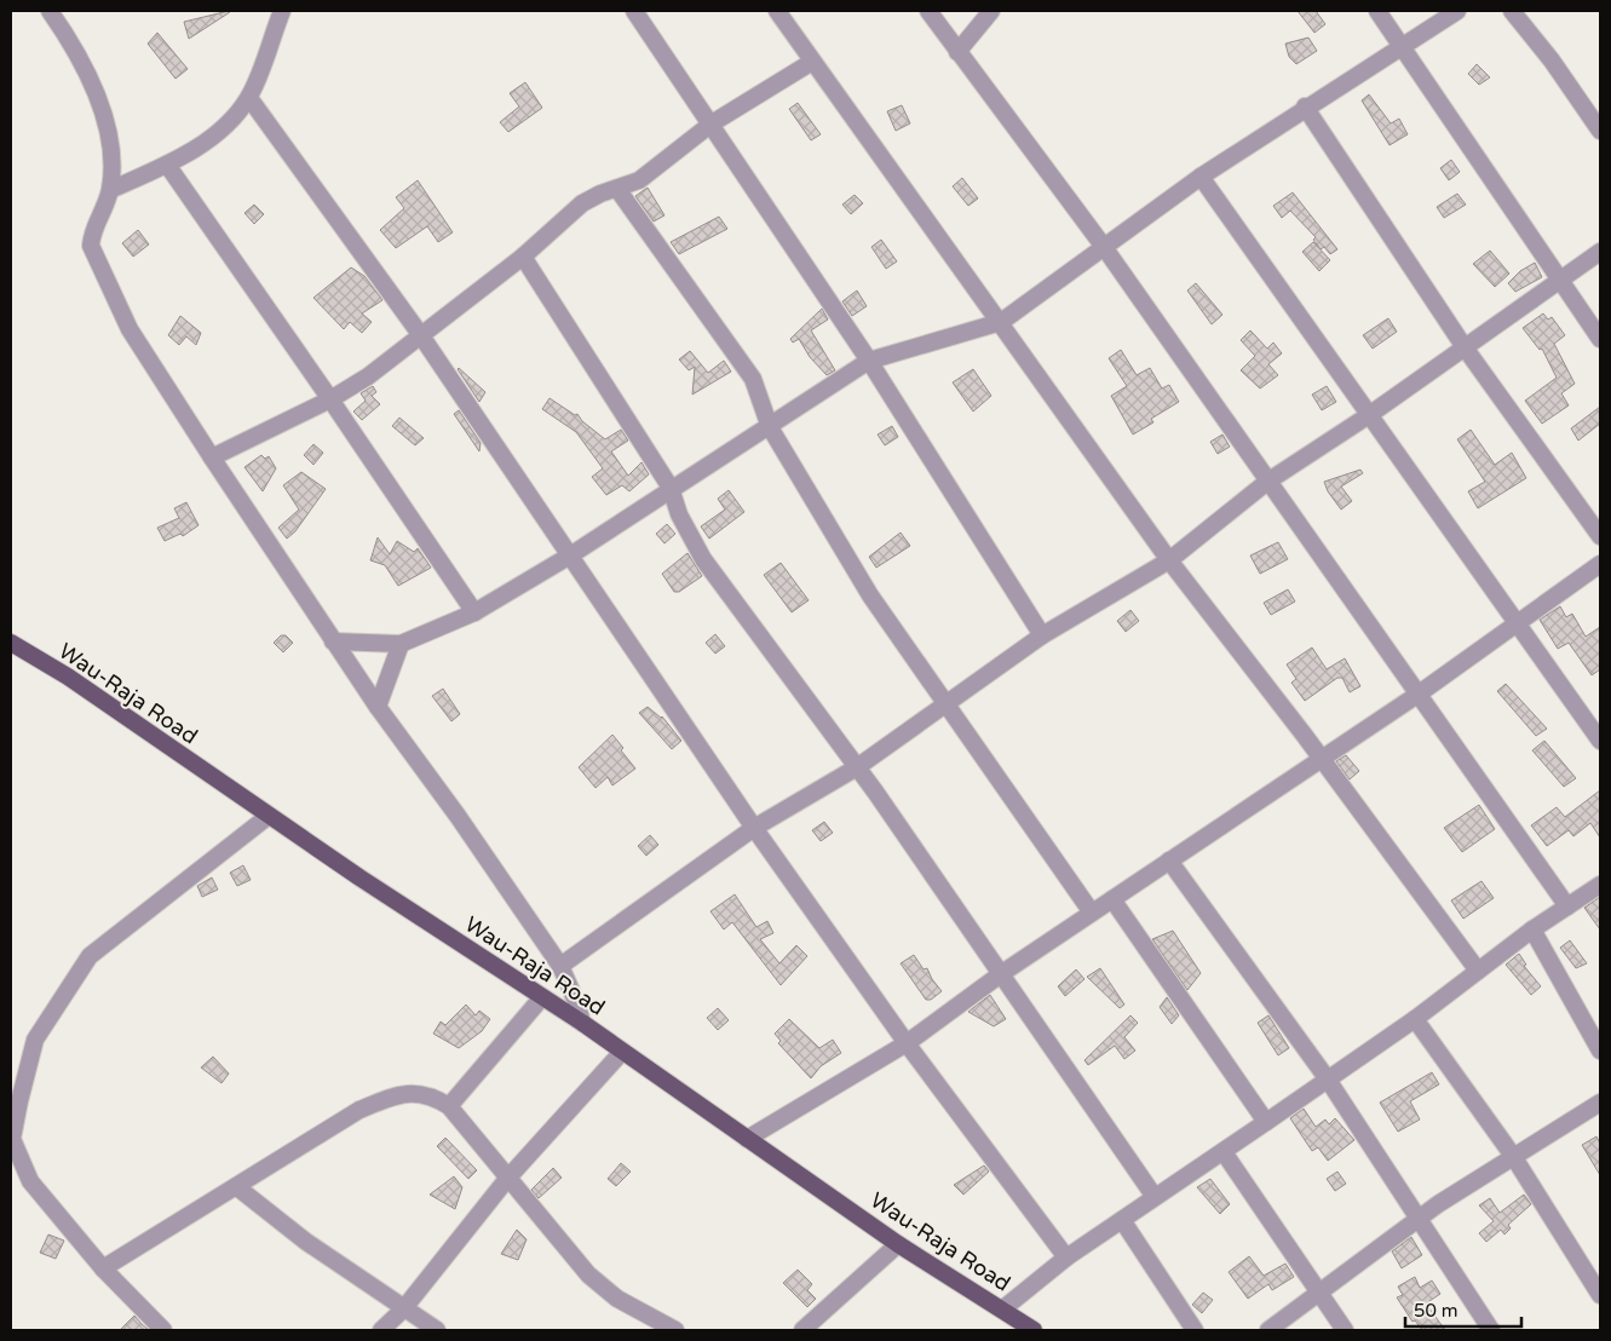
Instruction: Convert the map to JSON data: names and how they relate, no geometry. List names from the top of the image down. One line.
{"streets":{"main road":["Wau-Raja Road"]},"scale_bar":"50 m"}
